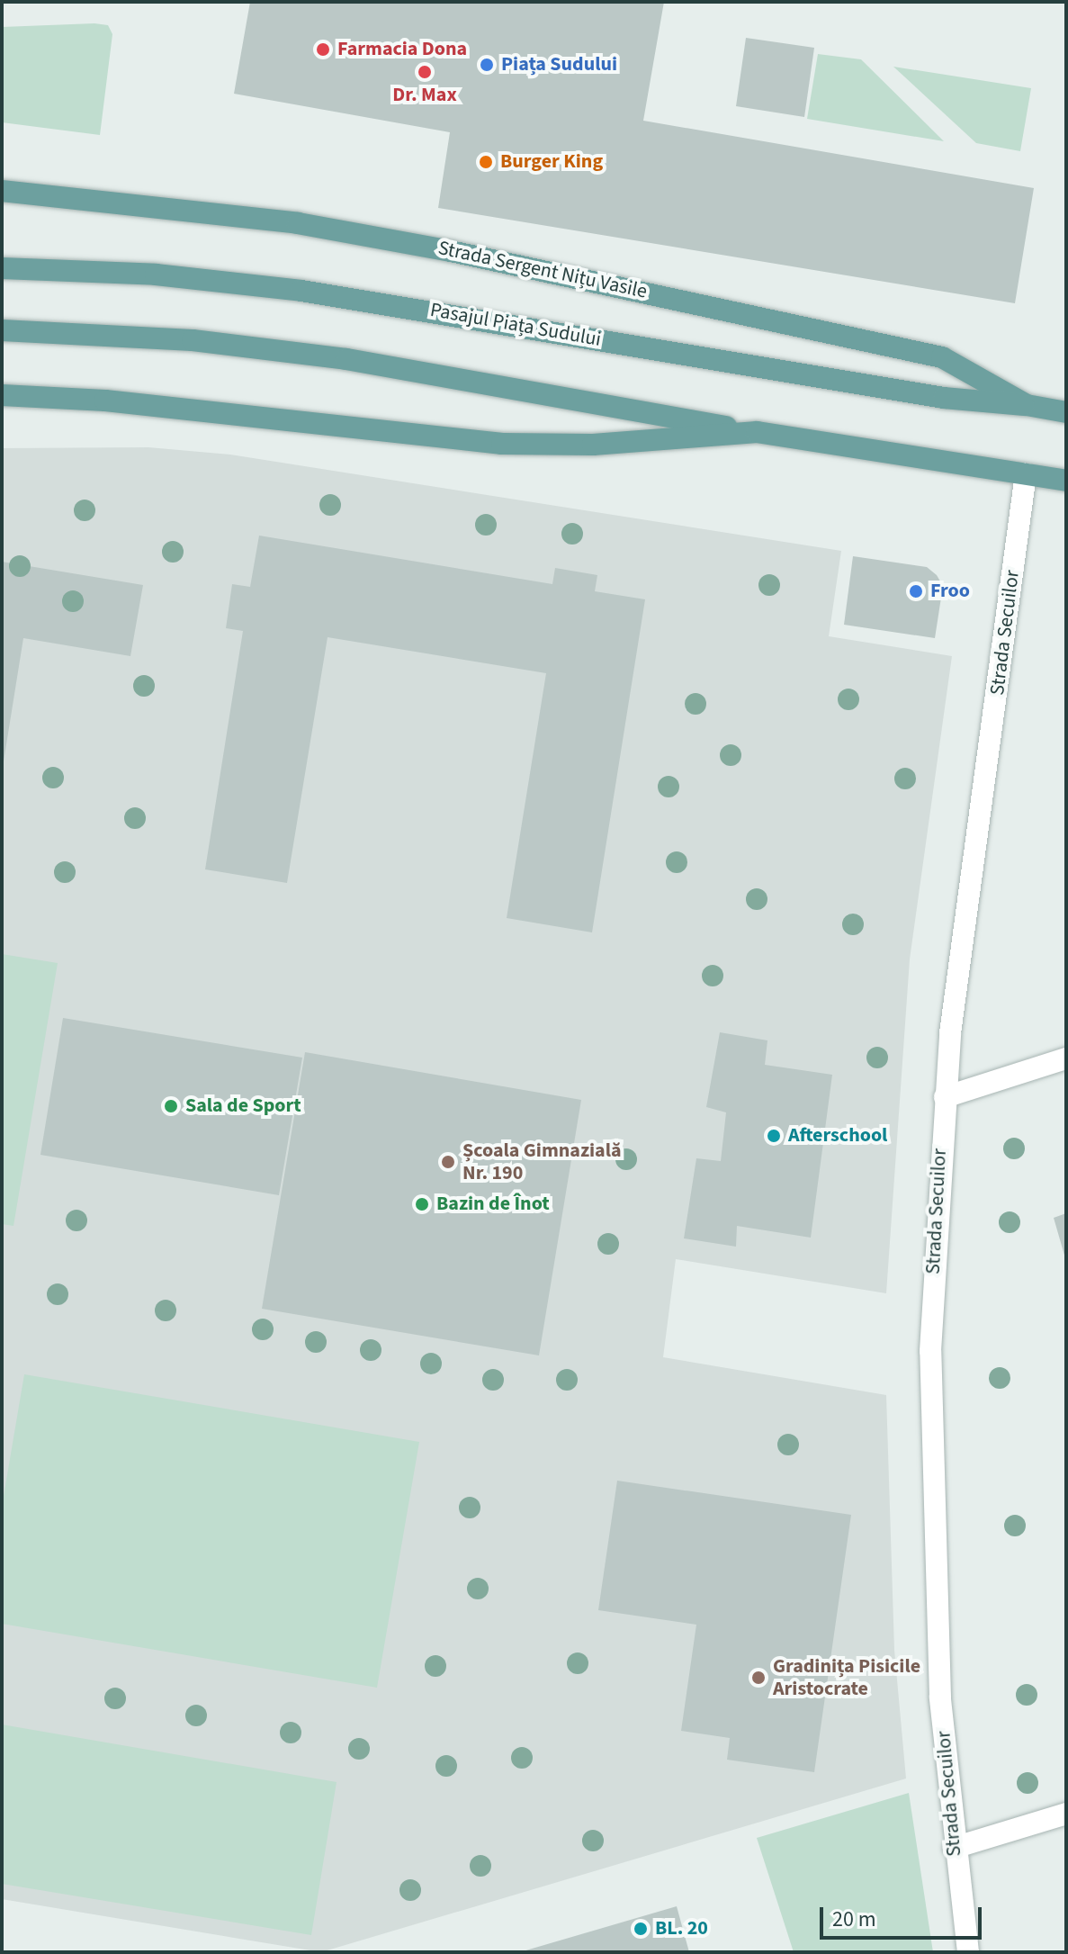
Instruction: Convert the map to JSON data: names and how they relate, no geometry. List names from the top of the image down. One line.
{"streets":{"main road":["Strada Sergent Nițu Vasile","Pasajul Piața Sudului"],"street":["Strada Secuilor"]},"crossings":[["Strada Sergent Nițu Vasile","Pasajul Piața Sudului"]],"places":["Farmacia Dona","Piața Sudului","Dr. Max","Burger King","Froo","Sala de Sport","Afterschool","Școala Gimnazială Nr. 190","Bazin de Înot","Gradinița Pisicile Aristocrate","BL. 20"],"scale_bar":"20 m"}
